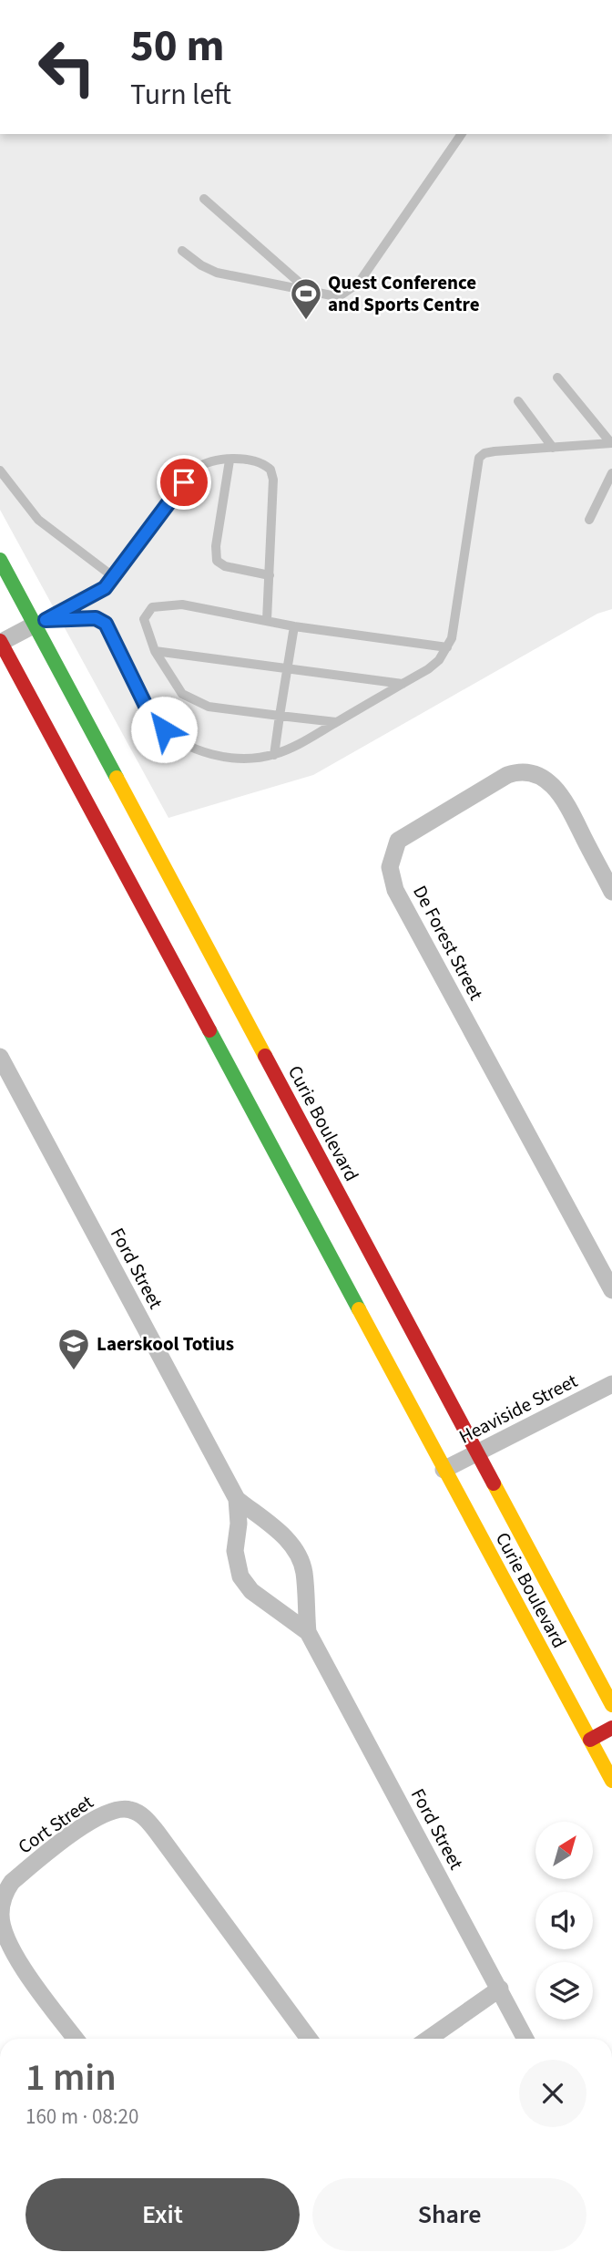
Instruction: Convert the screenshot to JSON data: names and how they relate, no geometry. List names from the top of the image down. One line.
{"streets":{"street":["De Forest Street","Curie Boulevard","Ford Street","Heaviside Street","Cort Street"]},"crossings":[["Curie Boulevard","Heaviside Street"]],"places":{"sports":["Quest Conference and Sports Centre"],"school or university":["Laerskool Totius"]},"north":"top right","page":{"turn":["50 m","Turn left"],"heading":["1 min","160 m · 08:20"],"buttons":["Exit","Share"]}}
